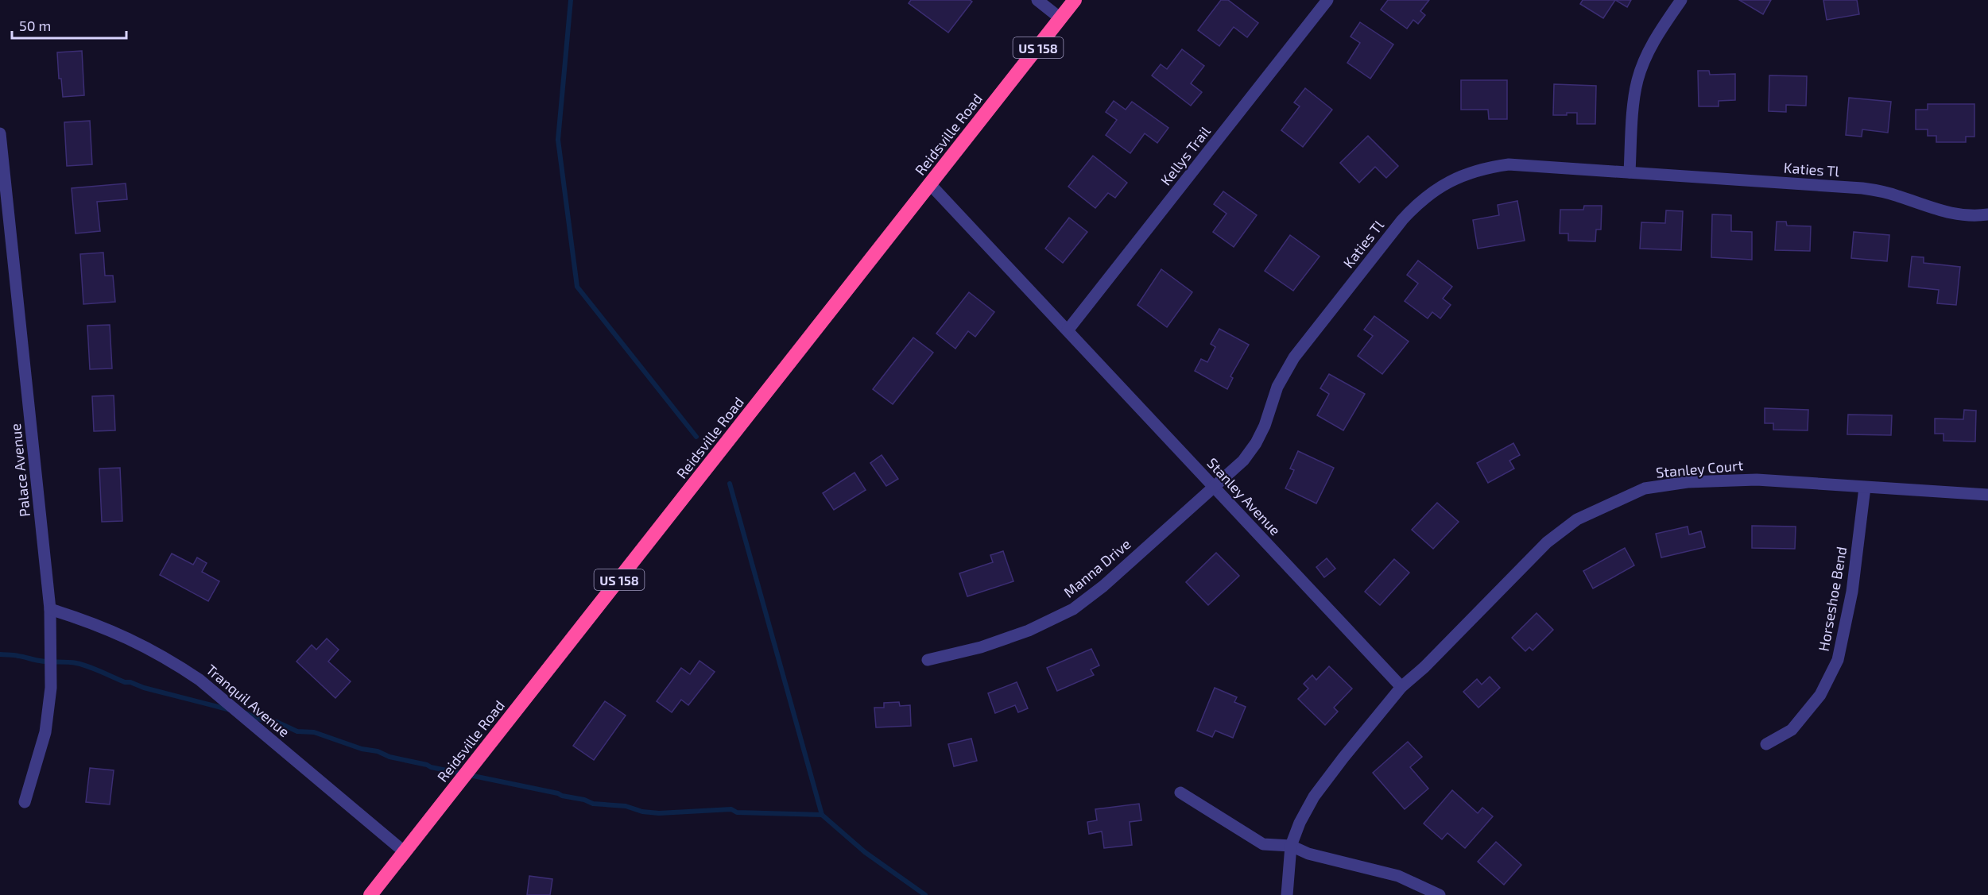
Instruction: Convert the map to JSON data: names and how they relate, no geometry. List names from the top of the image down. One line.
{"streets":{"highway":["US 158","Reidsville Road"],"street":["Kellys Trail","Katies Tl","Stanley Court","Palace Avenue","Stanley Avenue","Manna Drive","Horseshoe Bend","Tranquil Avenue"]},"crossings":[["Reidsville Road","Stanley Avenue"],["Reidsville Road","Tranquil Avenue"],["Kellys Trail","Stanley Avenue"],["Katies Tl","Stanley Avenue"],["Katies Tl","Manna Drive"],["Stanley Court","Stanley Avenue"],["Stanley Court","Horseshoe Bend"],["Palace Avenue","Tranquil Avenue"],["Stanley Avenue","Manna Drive"]],"scale_bar":"50 m"}
